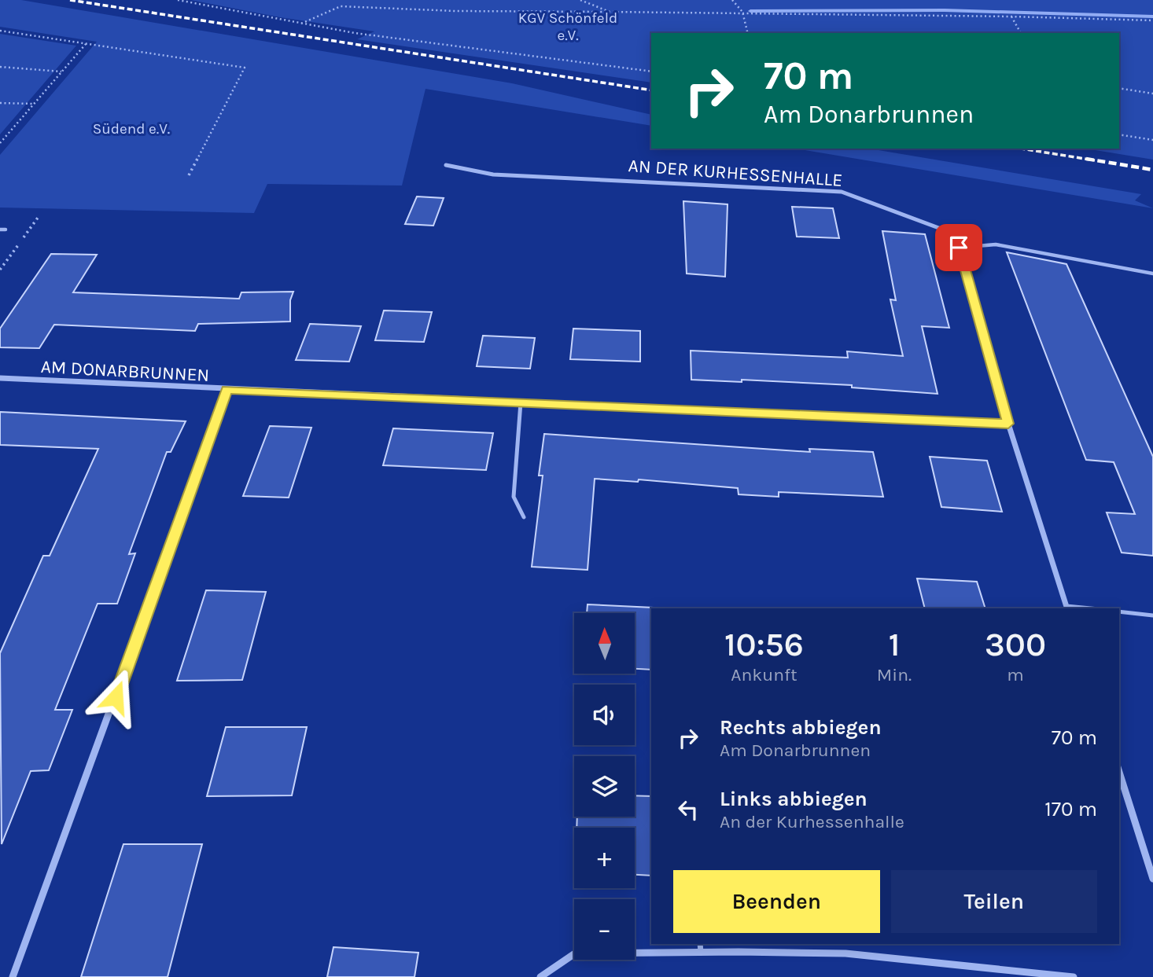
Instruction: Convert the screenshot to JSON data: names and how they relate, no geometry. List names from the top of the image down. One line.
{"streets":{"street":["AN DER KURHESSENHALLE","AM DONARBRUNNEN"]},"crossings":[["AN DER KURHESSENHALLE","AM DONARBRUNNEN"]],"parks":["KGV Schönfeld e.V.","Südend e.V."],"north":"top","page":{"turn":["70 m","Am Donarbrunnen"],"eta":["10:56","Ankunft","1","Min.","300","m"],"map_buttons":["+","−"],"list":[{"name":"Rechts abbiegen","note":"Am Donarbrunnen","value":"70 m"},{"name":"Links abbiegen","note":"An der Kurhessenhalle","value":"170 m"}],"buttons":["Beenden","Teilen"]}}
